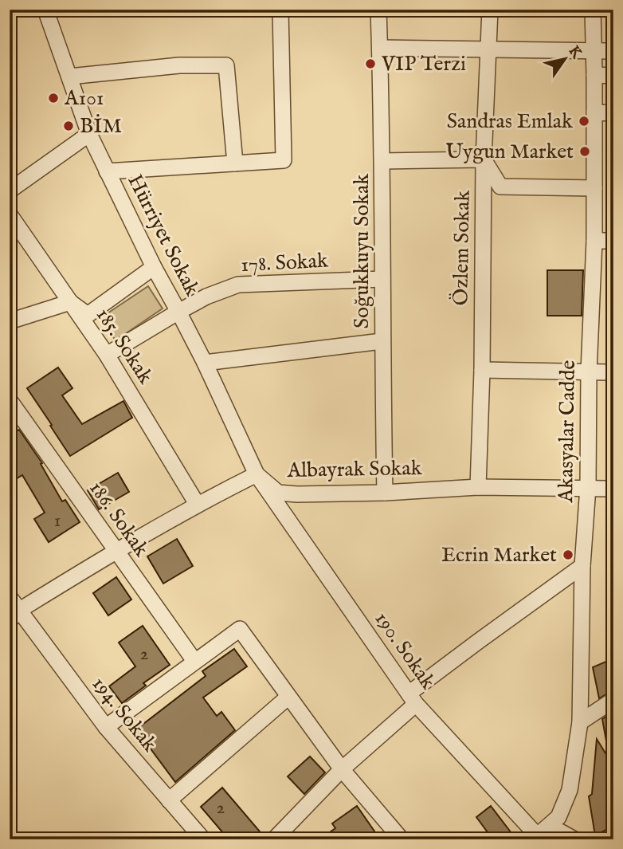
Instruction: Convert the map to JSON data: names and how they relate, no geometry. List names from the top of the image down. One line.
{"streets":{"street":["Hürriyet Sokak","Özlem Sokak","Soğukkuyu Sokak","178. Sokak","185. Sokak","Akasyalar Cadde","Albayrak Sokak","186. Sokak","190. Sokak","194. Sokak"]},"crossings":[["Hürriyet Sokak","178. Sokak"],["Hürriyet Sokak","Albayrak Sokak"],["Hürriyet Sokak","190. Sokak"],["Özlem Sokak","Albayrak Sokak"],["Soğukkuyu Sokak","178. Sokak"],["Soğukkuyu Sokak","Albayrak Sokak"],["178. Sokak","185. Sokak"],["185. Sokak","Albayrak Sokak"],["Akasyalar Cadde","Albayrak Sokak"],["Akasyalar Cadde","190. Sokak"],["Albayrak Sokak","186. Sokak"],["Albayrak Sokak","190. Sokak"],["Albayrak Sokak","194. Sokak"]],"places":["VIP Terzi","A101","Sandras Emlak","BİM","Uygun Market","Ecrin Market"],"house_numbers":["1","2","2"],"north":"top right"}
